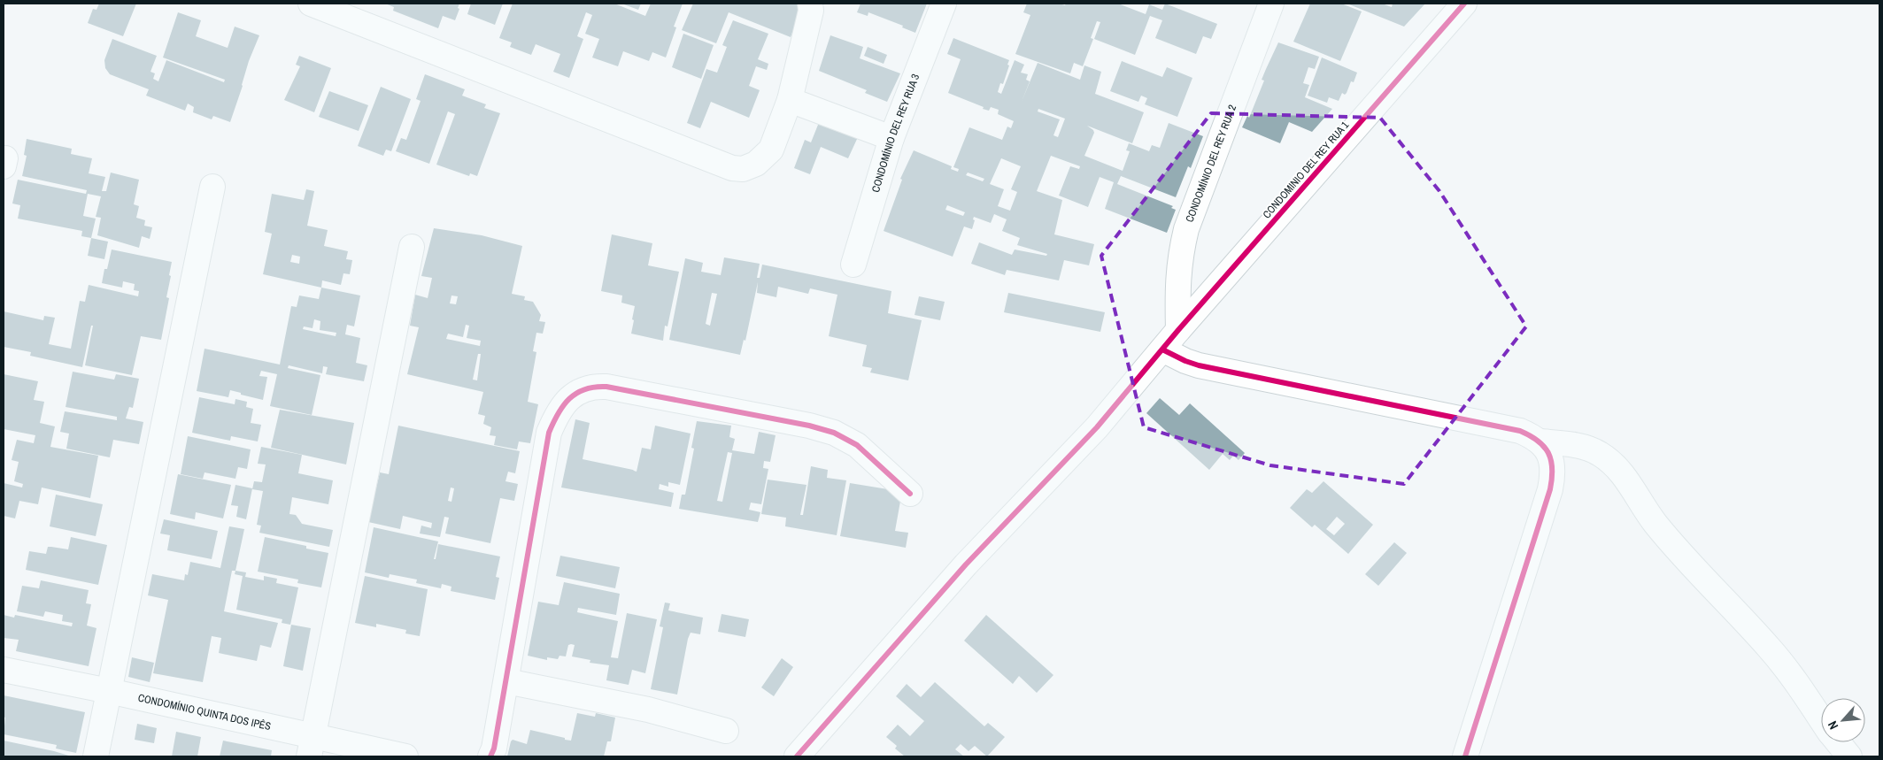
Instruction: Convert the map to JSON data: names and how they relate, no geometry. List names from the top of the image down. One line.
{"streets":{"street":["CONDOMÍNIO DEL REY RUA 3","CONDOMÍNIO DEL REY RUA 2","CONDOMINIO DEL REY RUA 1","CONDOMÍNIO QUINTA DOS IPÊS"]},"crossings":[["CONDOMÍNIO DEL REY RUA 2","CONDOMINIO DEL REY RUA 1"]],"north":"bottom left"}
